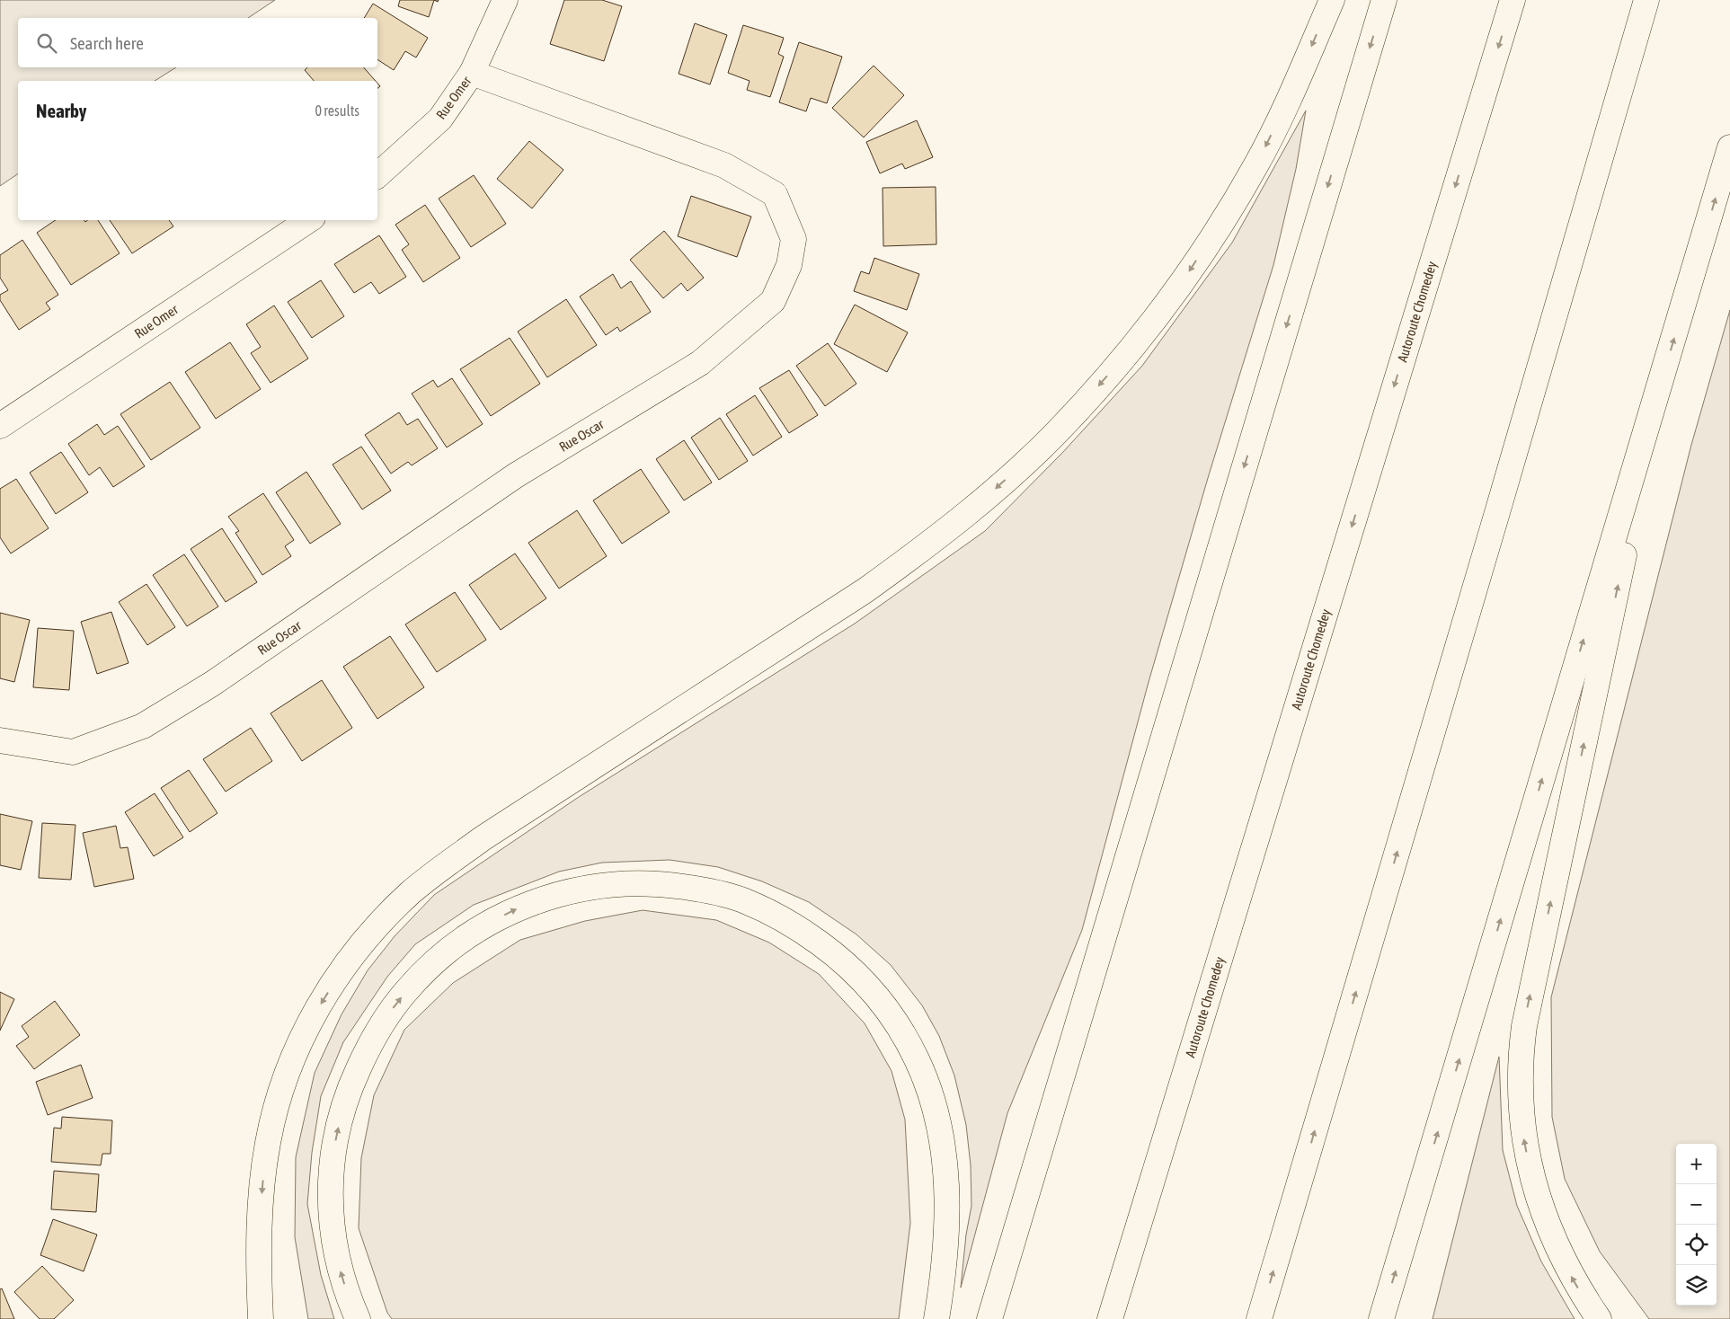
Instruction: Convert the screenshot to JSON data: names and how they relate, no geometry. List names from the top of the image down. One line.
{"streets":{"main road":["Rue Omer","Autoroute Chomedey","Rue Oscar"]},"crossings":[["Rue Omer","Rue Oscar"]],"page":{"search":"Search here","heading":["Nearby","0 results"],"map_buttons":["+","−"]}}
